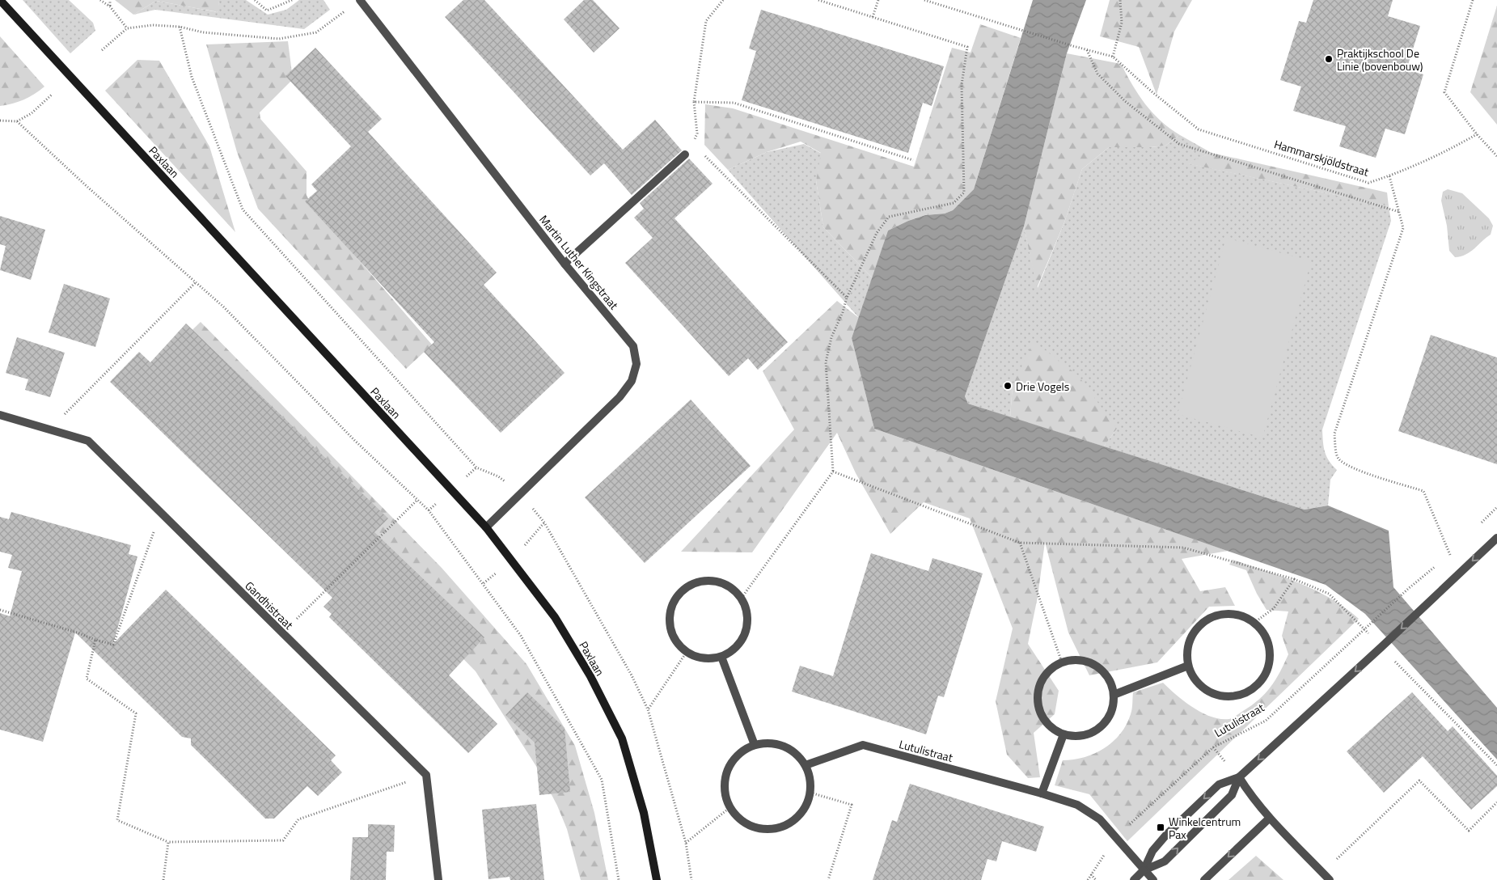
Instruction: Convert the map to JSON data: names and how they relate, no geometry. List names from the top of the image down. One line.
{"streets":{"street":["Paxlaan","Martin Luther Kingstraat","Gandhistraat","Lutulistraat"],"path":["Hammarskjöldstraat"]},"crossings":[["Paxlaan","Martin Luther Kingstraat"]],"places":{"other":["Praktijkschool De Linie (bovenbouw)","Drie Vogels"],"transit":["Winkelcentrum Pax"]}}
